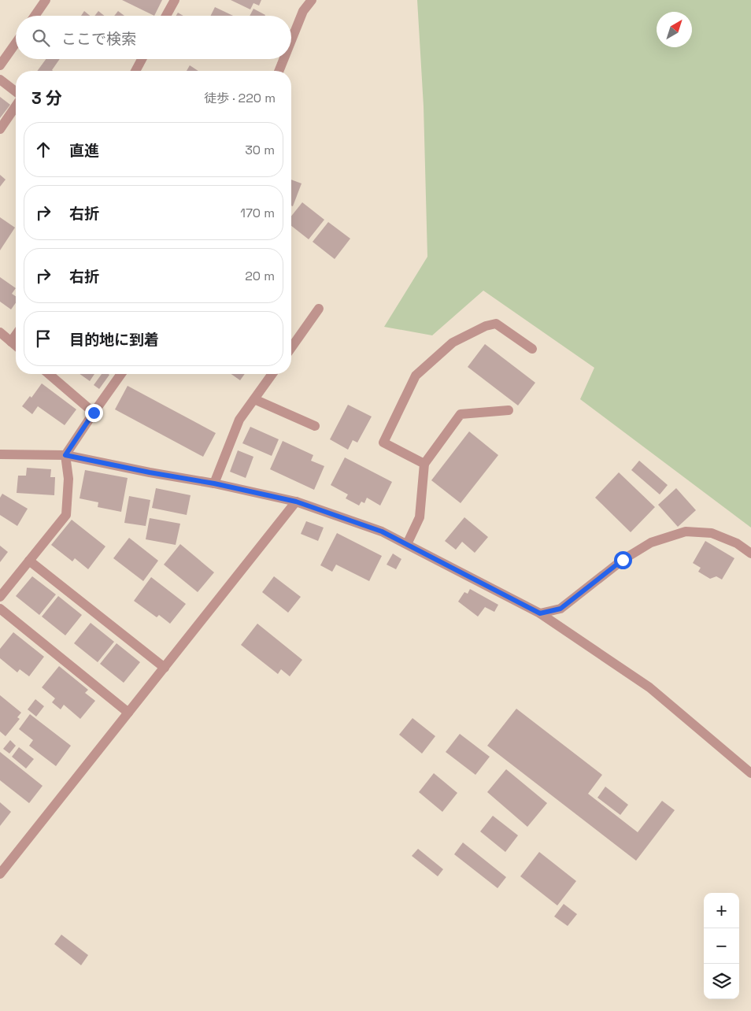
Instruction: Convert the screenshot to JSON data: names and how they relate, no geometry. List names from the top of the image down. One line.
{"north":"top right","page":{"search":"ここで検索","heading":["3 分","徒歩 · 220 m"],"list":[["直進","30 m"],["右折","170 m"],["右折","20 m"],"目的地に到着"],"map_buttons":["+","−"]}}
